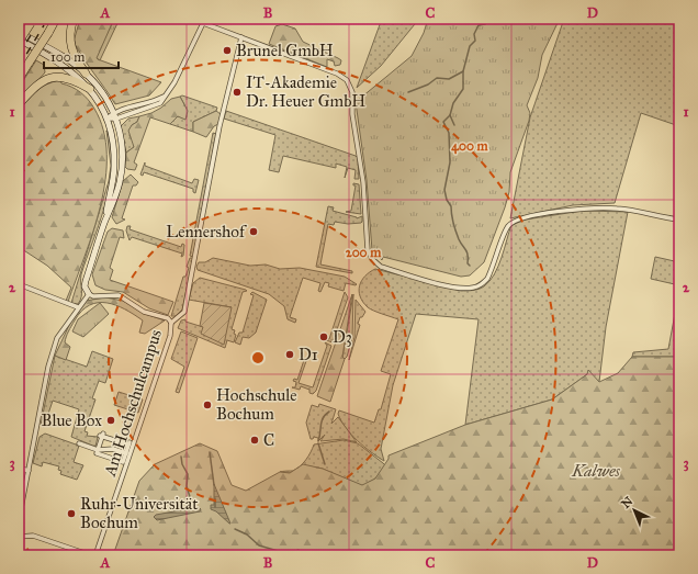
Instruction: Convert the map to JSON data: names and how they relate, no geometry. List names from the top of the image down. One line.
{"streets":{"street":["Am Hochschulcampus"]},"parks":["Kalwes"],"places":["Brunel GmbH","IT-Akademie Dr. Heuer GmbH","Lennershof","D3","D1","Hochschule Bochum","Blue Box","C","Ruhr-Universität Bochum"],"scale_bar":"100 m","north":"top left","grid":{"columns":["A","B","C","D"],"rows":["1","2","3"]},"rings":["400 m","200 m"]}
